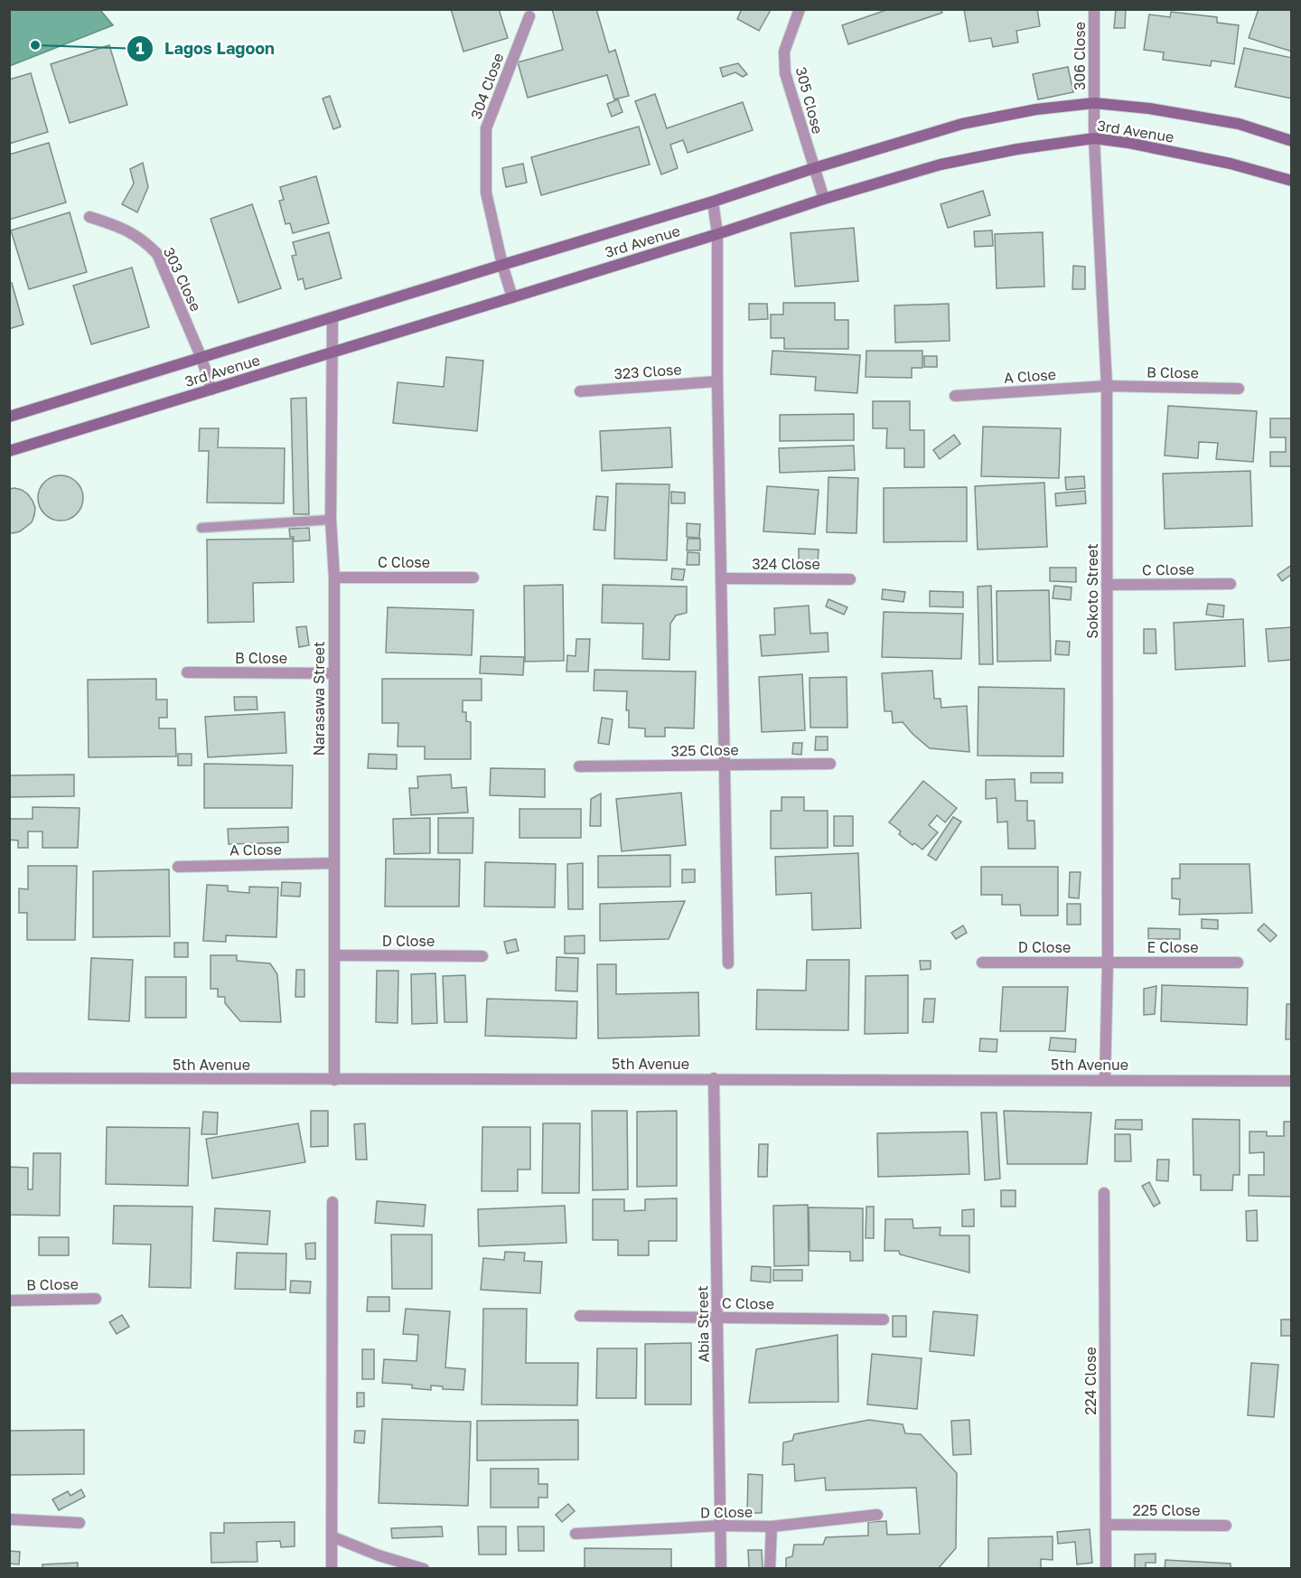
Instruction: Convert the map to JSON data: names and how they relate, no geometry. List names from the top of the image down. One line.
{"streets":{"street":["306 Close","304 Close","305 Close","3rd Avenue","303 Close","323 Close","B Close","A Close","C Close","324 Close","Sokoto Street","Narasawa Street","325 Close","D Close","E Close","5th Avenue","Abia Street","224 Close","225 Close"]},"crossings":[["306 Close","3rd Avenue"],["306 Close","Sokoto Street"],["304 Close","3rd Avenue"],["305 Close","3rd Avenue"],["3rd Avenue","303 Close"],["3rd Avenue","Sokoto Street"],["3rd Avenue","Narasawa Street"],["B Close","A Close"],["B Close","Sokoto Street"],["B Close","Narasawa Street"],["A Close","Sokoto Street"],["A Close","Narasawa Street"],["C Close","Sokoto Street"],["C Close","Narasawa Street"],["C Close","Abia Street"],["Sokoto Street","D Close"],["Sokoto Street","E Close"],["Sokoto Street","5th Avenue"],["Narasawa Street","D Close"],["Narasawa Street","5th Avenue"],["D Close","E Close"],["D Close","Abia Street"],["5th Avenue","Abia Street"],["224 Close","225 Close"]],"places":["Lagos Lagoon"]}
